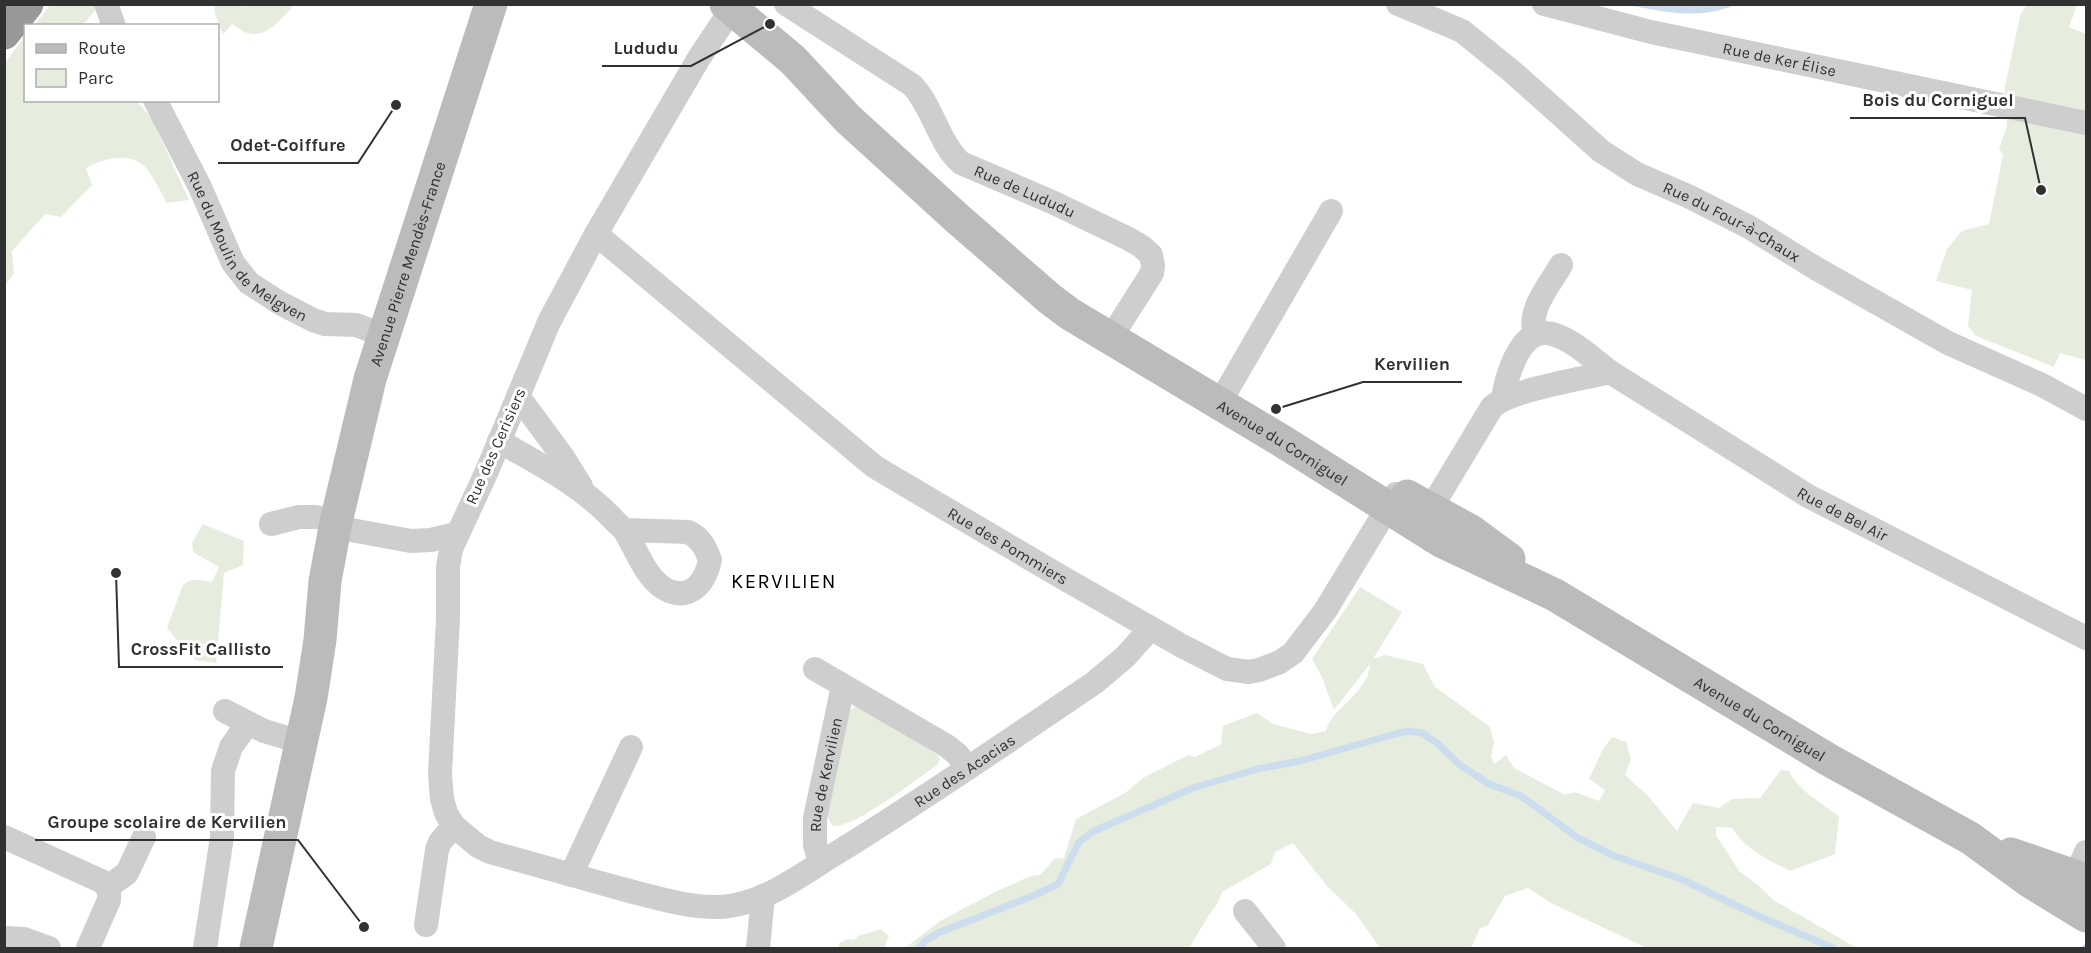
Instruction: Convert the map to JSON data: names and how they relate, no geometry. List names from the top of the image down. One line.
{"streets":{"street":["Rue de Ker Élise","Rue de Lududu","Rue du Four-à-Chaux","Rue du Moulin de Melgven","Avenue Pierre Mendès-France","Avenue du Corniguel","Rue des Cerisiers","Rue de Bel Air","Rue des Pommiers","Rue des Acacias","Rue de Kervilien"]},"crossings":[["Rue de Lududu","Avenue du Corniguel"],["Rue du Moulin de Melgven","Avenue Pierre Mendès-France"],["Avenue du Corniguel","Rue des Cerisiers"],["Avenue du Corniguel","Rue des Pommiers"],["Rue des Cerisiers","Rue des Pommiers"],["Rue des Cerisiers","Rue des Acacias"],["Rue des Pommiers","Rue des Acacias"],["Rue des Acacias","Rue de Kervilien"]],"districts":["KERVILIEN"],"places":["Lududu","Odet-Coiffure","Bois du Corniguel","Kervilien","CrossFit Callisto","Groupe scolaire de Kervilien"],"legend":["Route","Parc"]}
